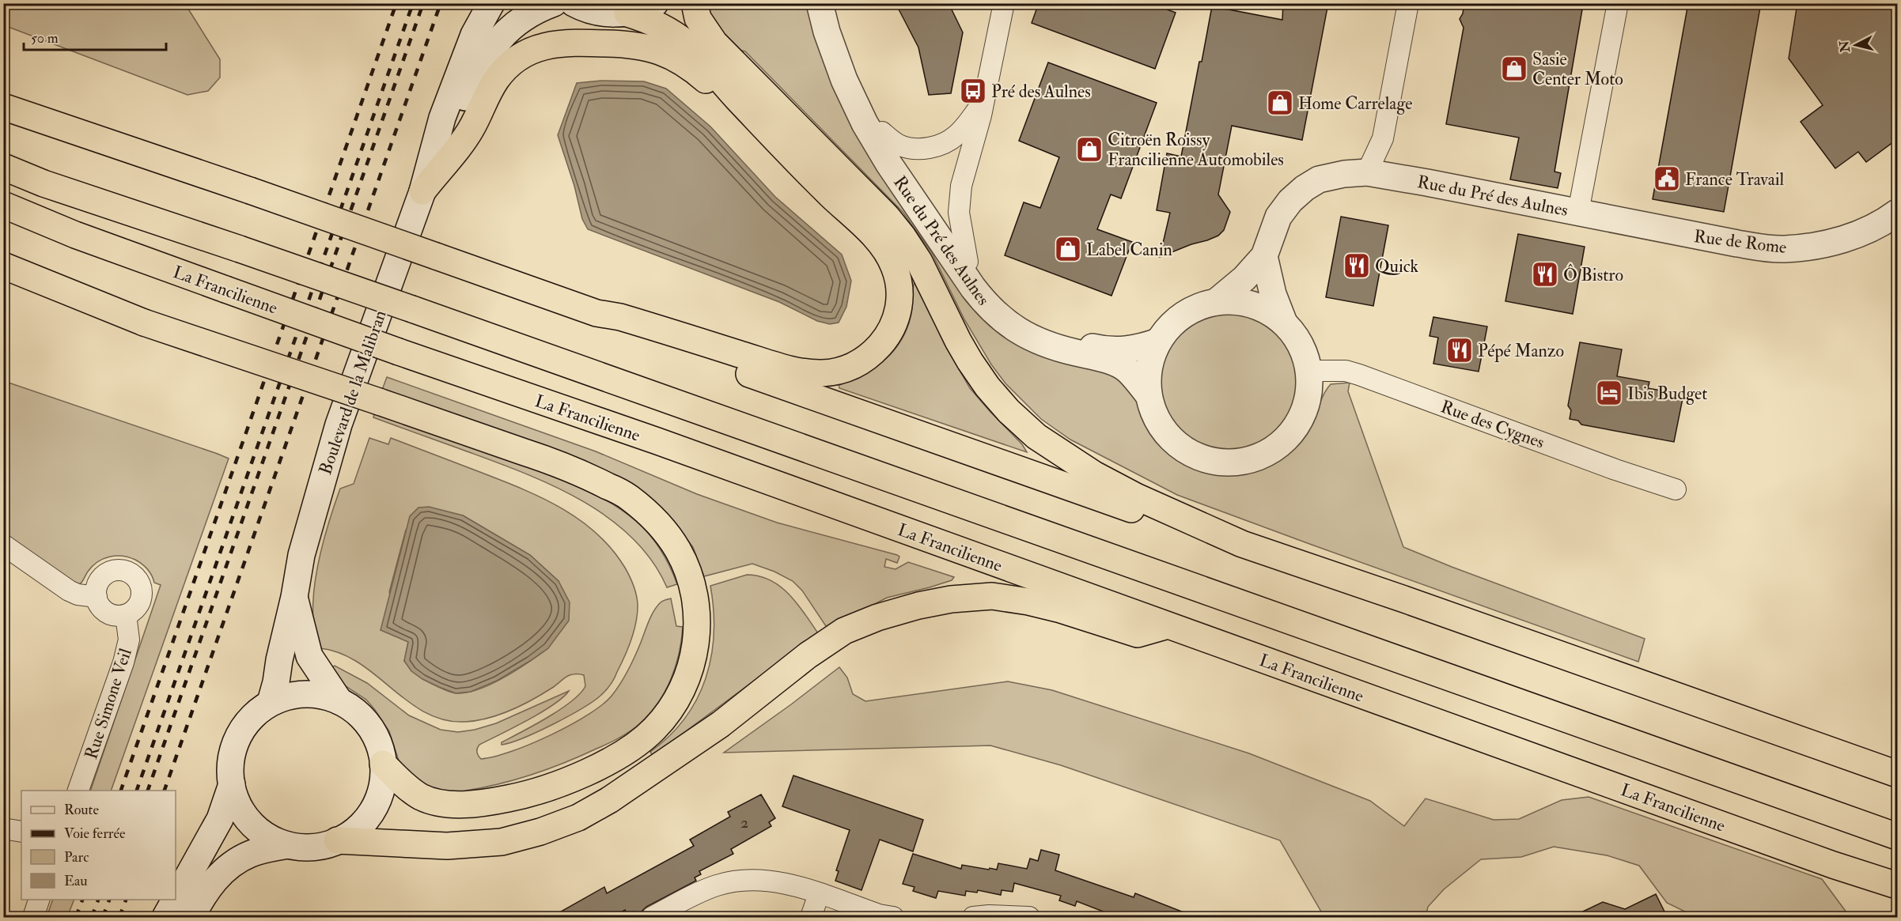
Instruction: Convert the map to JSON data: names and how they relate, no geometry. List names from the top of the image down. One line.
{"streets":{"highway":["La Francilienne"],"street":["Rue du Pré des Aulnes","Rue de Rome","Boulevard de la Malibran","Rue des Cygnes","Rue Simone Veil"]},"crossings":[["Rue du Pré des Aulnes","Rue de Rome"],["Rue du Pré des Aulnes","Rue des Cygnes"]],"places":{"shop":["Sasie Center Moto","Home Carrelage","Citroën Roissy Francilienne Automobiles","Label Canin"],"bus stop":["Pré des Aulnes"],"public building":["France Travail"],"restaurant":["Quick","Ô Bistro","Pépé Manzo"],"hotel":["Ibis Budget"]},"house_numbers":["2"],"legend":["Route","Voie ferrée","Parc","Eau"],"scale_bar":"50 m","north":"left"}
